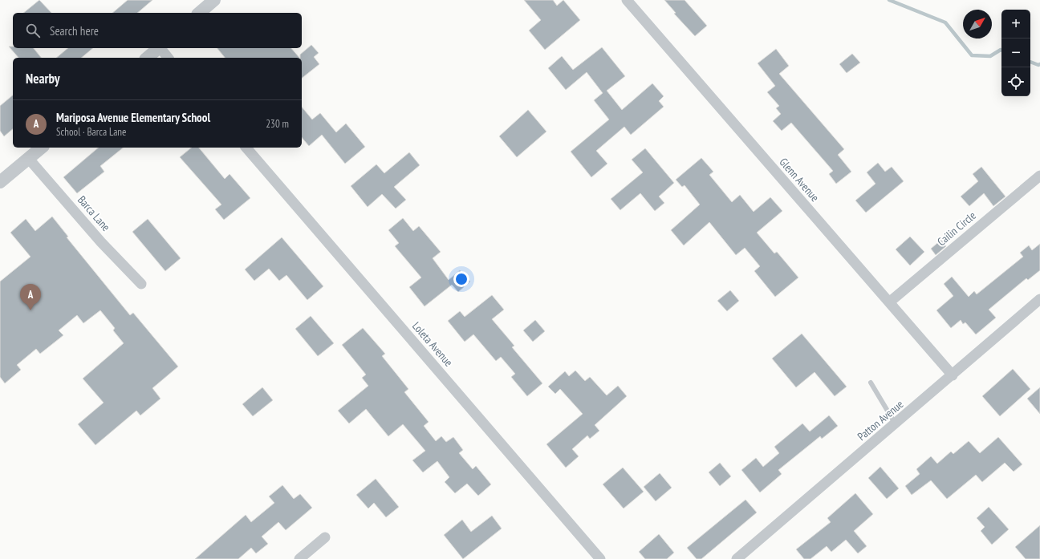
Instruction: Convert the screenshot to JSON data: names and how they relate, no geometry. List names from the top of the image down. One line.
{"streets":{"street":["Glenn Avenue","Barca Lane","Cailin Circle","Loleta Avenue","Patton Avenue"]},"crossings":[["Glenn Avenue","Cailin Circle"],["Glenn Avenue","Patton Avenue"]],"north":"top right","page":{"map_buttons":["+","−"],"search":"Search here","heading":"Nearby","list":[{"mark":"A","name":"Mariposa Avenue Elementary School","note":"School · Barca Lane","value":"230 m"}],"pins":"A"}}
